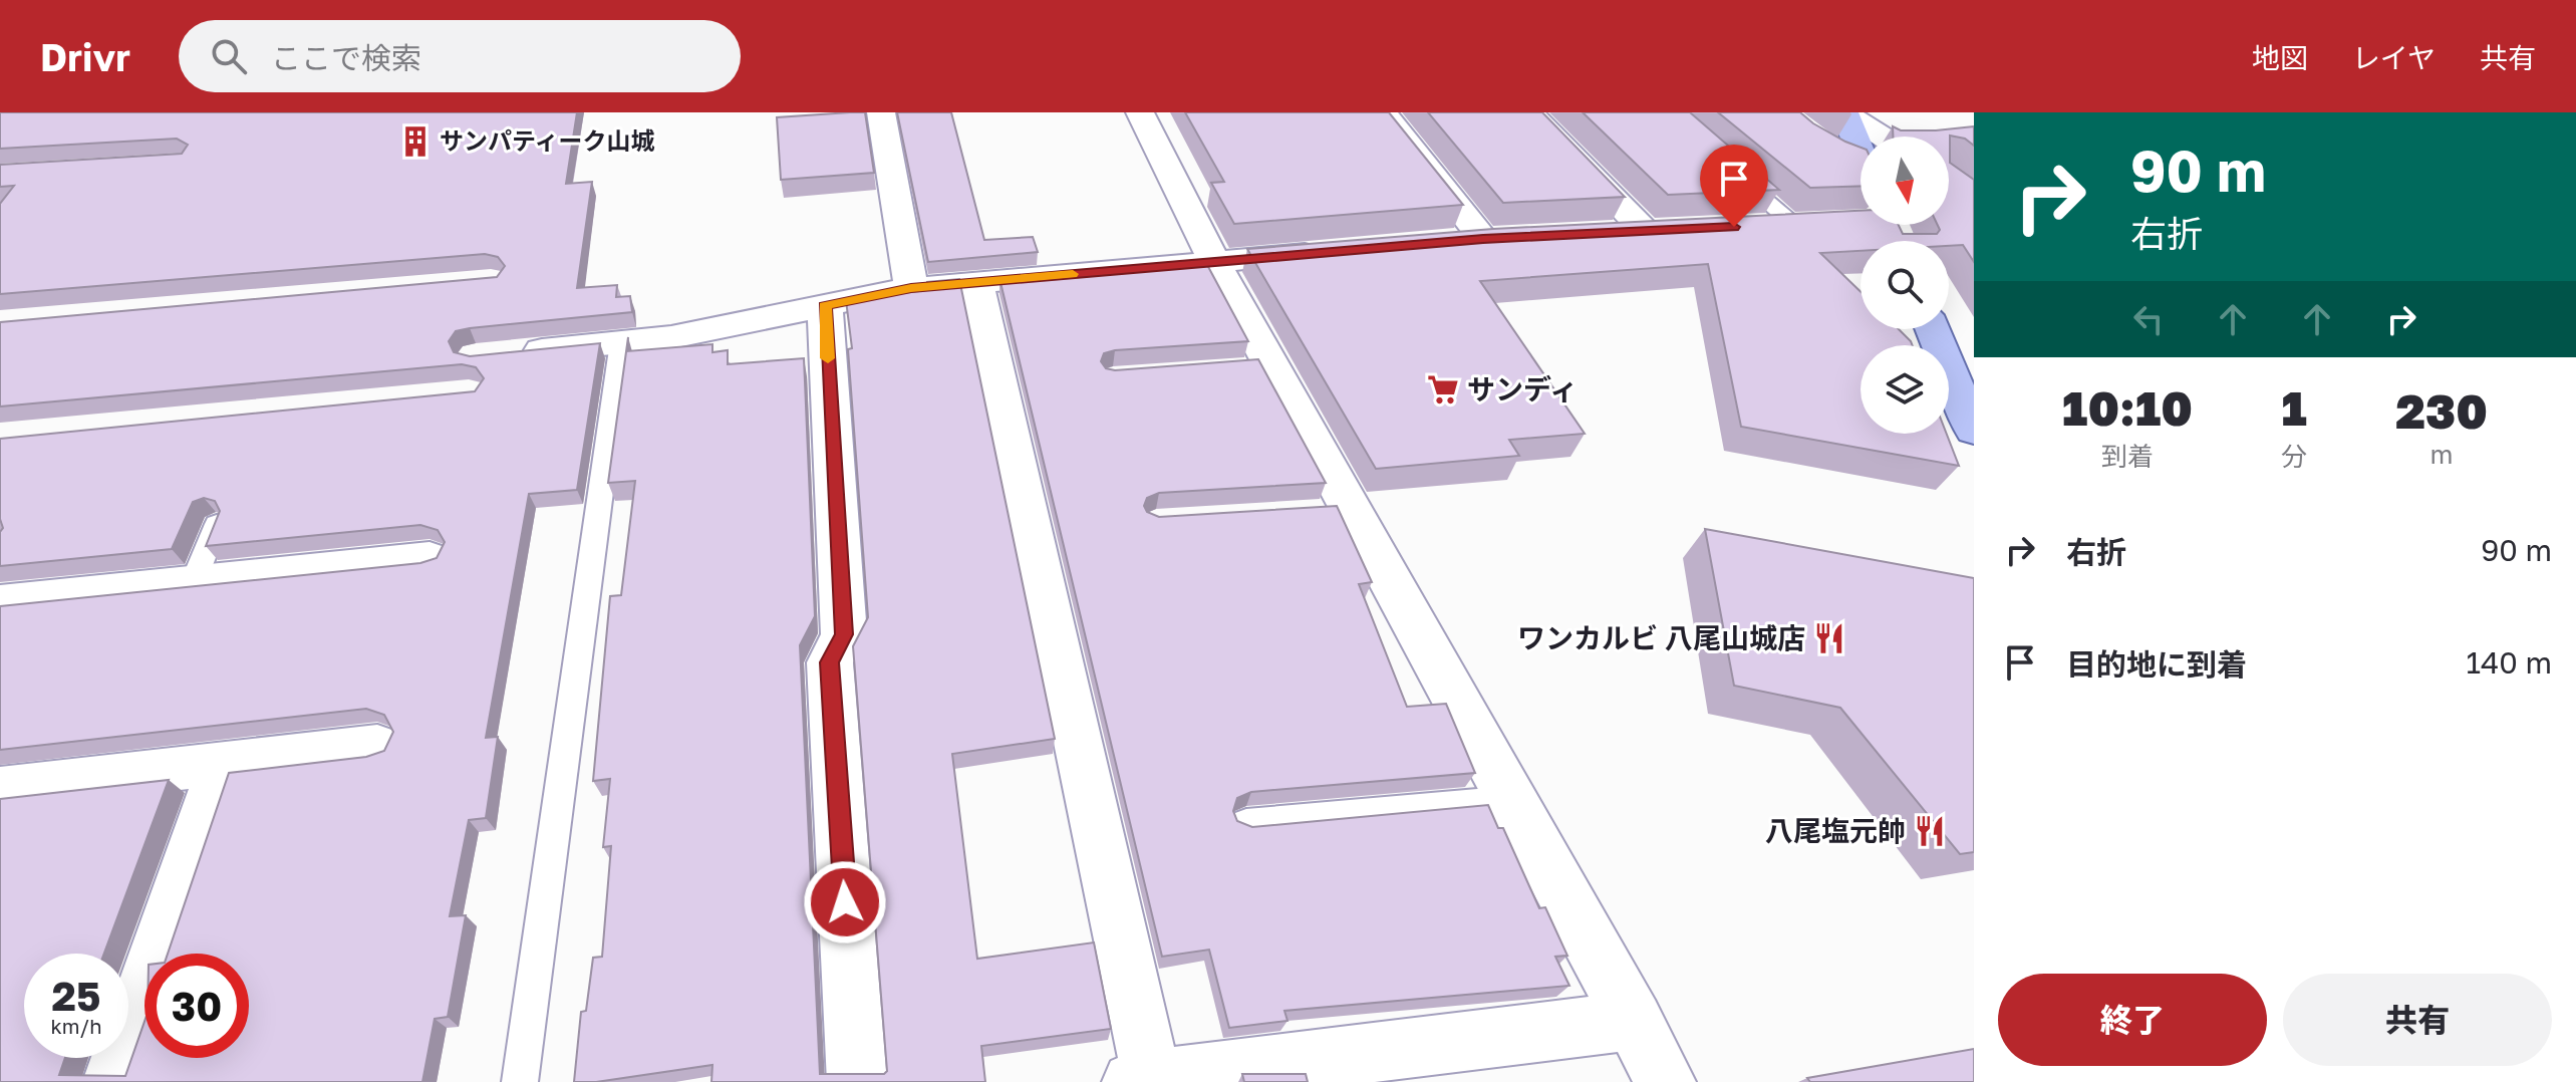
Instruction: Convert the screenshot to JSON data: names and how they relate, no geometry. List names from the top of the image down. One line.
{"places":{"building":["サンパティーク山城"],"supermarket":["サンディ"],"restaurant":["ワンカルビ 八尾山城店","八尾塩元帥"]},"north":"bottom","page":{"header":"Drivr","search":"ここで検索","nav":["地図","レイヤ","共有"],"turn":["90 m","右折"],"eta":["10:10","到着","1","分","230","m"],"list":[{"name":"右折","value":"90 m"},{"name":"目的地に到着","value":"140 m"}],"speed":"25 km/h","limit":"30","buttons":["終了","共有"]}}
